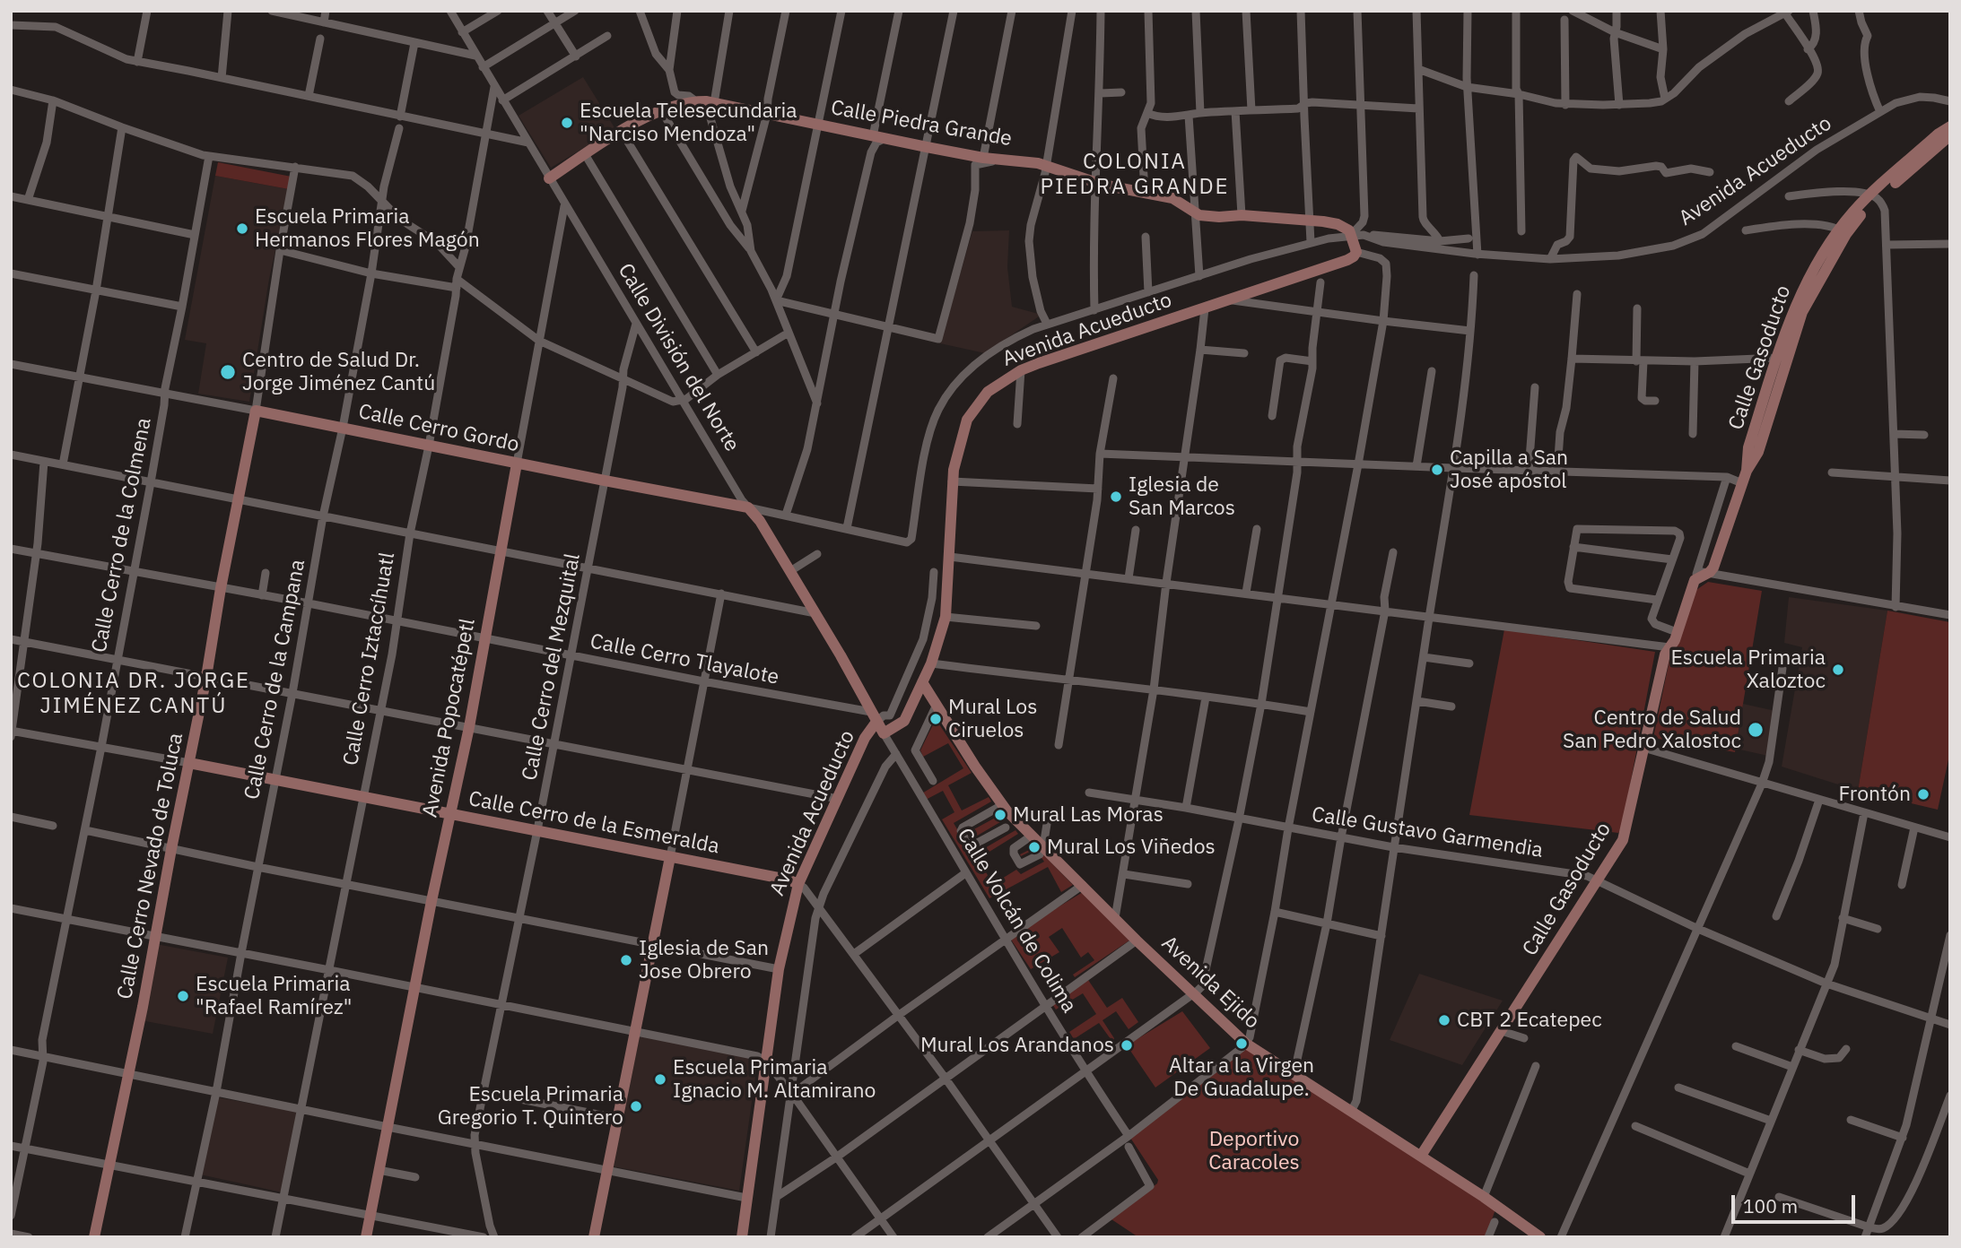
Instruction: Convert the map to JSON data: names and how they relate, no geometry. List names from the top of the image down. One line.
{"streets":{"street":["Calle Piedra Grande","Avenida Acueducto","Calle División del Norte","Calle Gasoducto","Calle Cerro Gordo","Calle Cerro de la Colmena","Calle Cerro Iztaccíhuatl","Calle Cerro Tlayalote","Calle Cerro del Mezquital","Calle Cerro de la Campana","Avenida Popocatépetl","Calle Cerro de la Esmeralda","Calle Gustavo Garmendia","Calle Cerro Nevado de Toluca","Calle Volcán de Colima","Avenida Ejido"]},"crossings":[["Calle Piedra Grande","Avenida Acueducto"],["Avenida Acueducto","Calle División del Norte"],["Avenida Acueducto","Calle Cerro Tlayalote"],["Avenida Acueducto","Calle Cerro de la Esmeralda"],["Avenida Acueducto","Calle Volcán de Colima"],["Avenida Acueducto","Avenida Ejido"],["Calle División del Norte","Calle Cerro Gordo"],["Calle División del Norte","Calle Cerro Iztaccíhuatl"],["Calle División del Norte","Calle Cerro Tlayalote"],["Calle División del Norte","Calle Cerro del Mezquital"],["Calle División del Norte","Avenida Popocatépetl"],["Calle División del Norte","Calle Volcán de Colima"],["Calle Gasoducto","Calle Gustavo Garmendia"],["Calle Gasoducto","Avenida Ejido"],["Calle Cerro Gordo","Calle Cerro de la Colmena"],["Calle Cerro Gordo","Calle Cerro Iztaccíhuatl"],["Calle Cerro Gordo","Calle Cerro del Mezquital"],["Calle Cerro Gordo","Calle Cerro de la Campana"],["Calle Cerro Gordo","Avenida Popocatépetl"],["Calle Cerro Gordo","Calle Cerro Nevado de Toluca"],["Calle Cerro de la Colmena","Calle Cerro Tlayalote"],["Calle Cerro de la Colmena","Calle Cerro de la Esmeralda"],["Calle Cerro Iztaccíhuatl","Calle Cerro Tlayalote"],["Calle Cerro Iztaccíhuatl","Calle Cerro de la Esmeralda"],["Calle Cerro Tlayalote","Calle Cerro del Mezquital"],["Calle Cerro Tlayalote","Calle Cerro de la Campana"],["Calle Cerro Tlayalote","Avenida Popocatépetl"],["Calle Cerro Tlayalote","Calle Cerro Nevado de Toluca"],["Calle Cerro Tlayalote","Calle Volcán de Colima"],["Calle Cerro del Mezquital","Calle Cerro de la Esmeralda"],["Calle Cerro de la Campana","Calle Cerro de la Esmeralda"],["Avenida Popocatépetl","Calle Cerro de la Esmeralda"],["Calle Cerro de la Esmeralda","Calle Cerro Nevado de Toluca"]],"districts":["COLONIA PIEDRA GRANDE","COLONIA DR. JORGE JIMÉNEZ CANTÚ"],"parks":["Deportivo Caracoles"],"places":["Escuela Telesecundaria \"Narciso Mendoza\"","Escuela Primaria Hermanos Flores Magón","Centro de Salud Dr. Jorge Jiménez Cantú","Capilla a San José apóstol","Iglesia de San Marcos","Escuela Primaria Xaloztoc","Mural Los Ciruelos","Centro de Salud San Pedro Xalostoc","Frontón","Mural Las Moras","Mural Los Viñedos","Iglesia de San Jose Obrero","Escuela Primaria \"Rafael Ramírez\"","CBT 2 Ecatepec","Altar a la Virgen De Guadalupe.","Mural Los Arandanos","Escuela Primaria Ignacio M. Altamirano","Escuela Primaria Gregorio T. Quintero"],"scale_bar":"100 m"}
